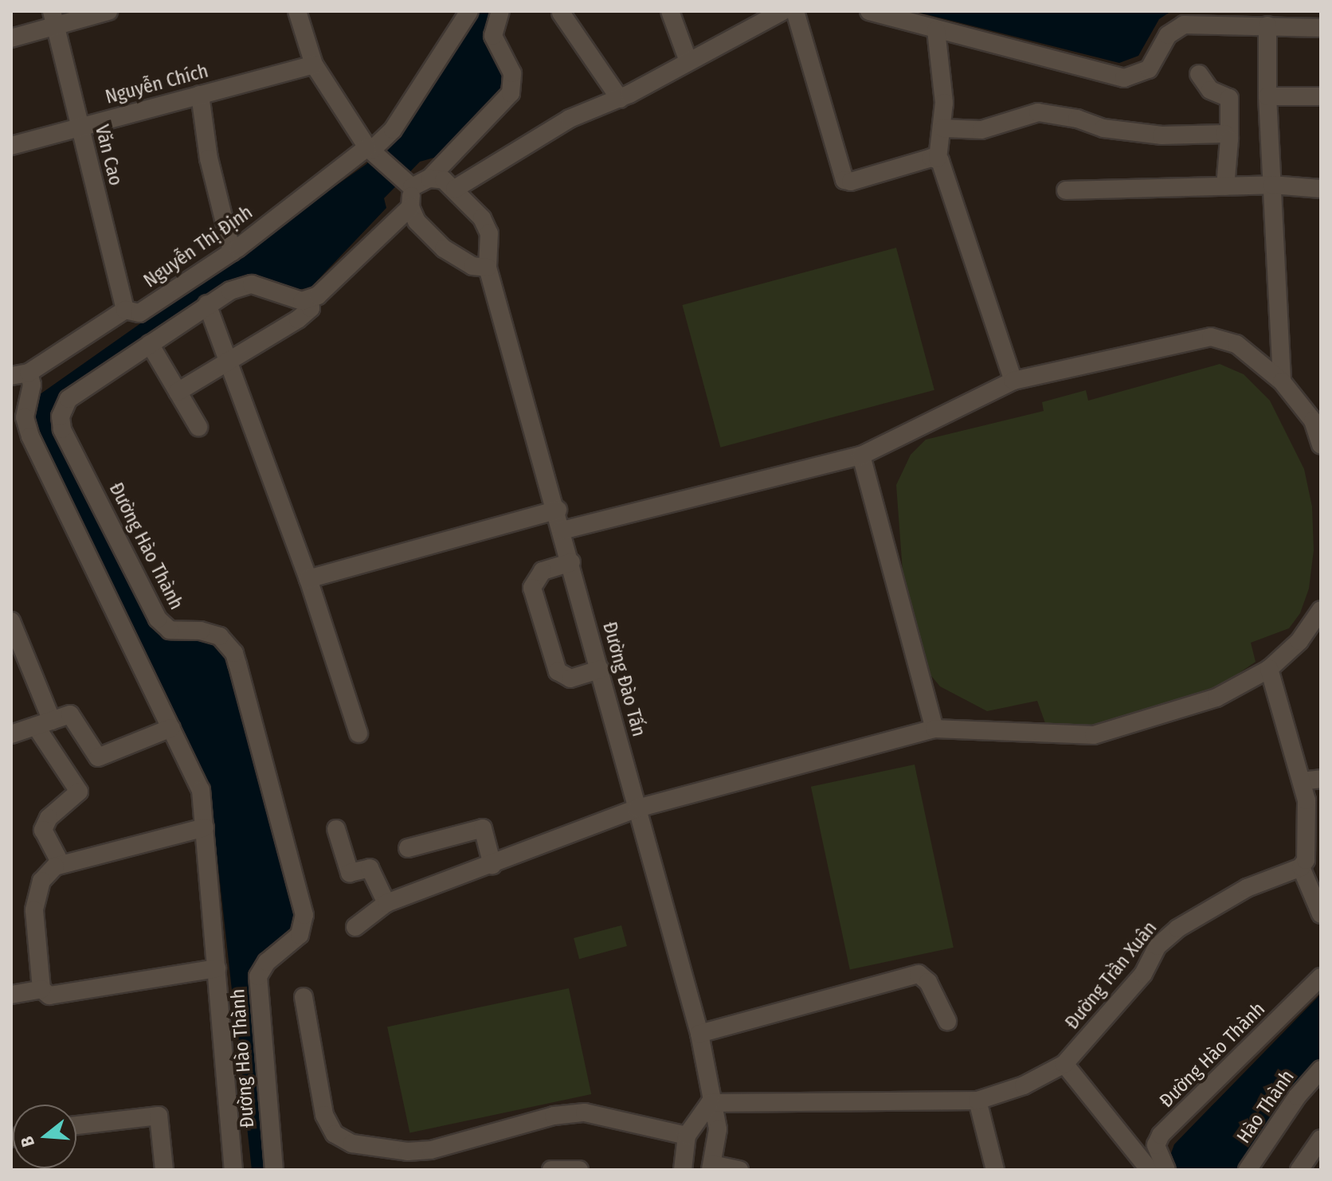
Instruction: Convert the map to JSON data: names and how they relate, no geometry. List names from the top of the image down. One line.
{"streets":{"street":["Nguyễn Chích","Văn Cao","Nguyễn Thị Định","Đường Hào Thành","Đường Đào Tấn","Đường Trần Xuân","Hào Thành"]},"crossings":[["Nguyễn Chích","Văn Cao"],["Văn Cao","Nguyễn Thị Định"],["Đường Đào Tấn","Đường Trần Xuân"]],"north":"left"}
